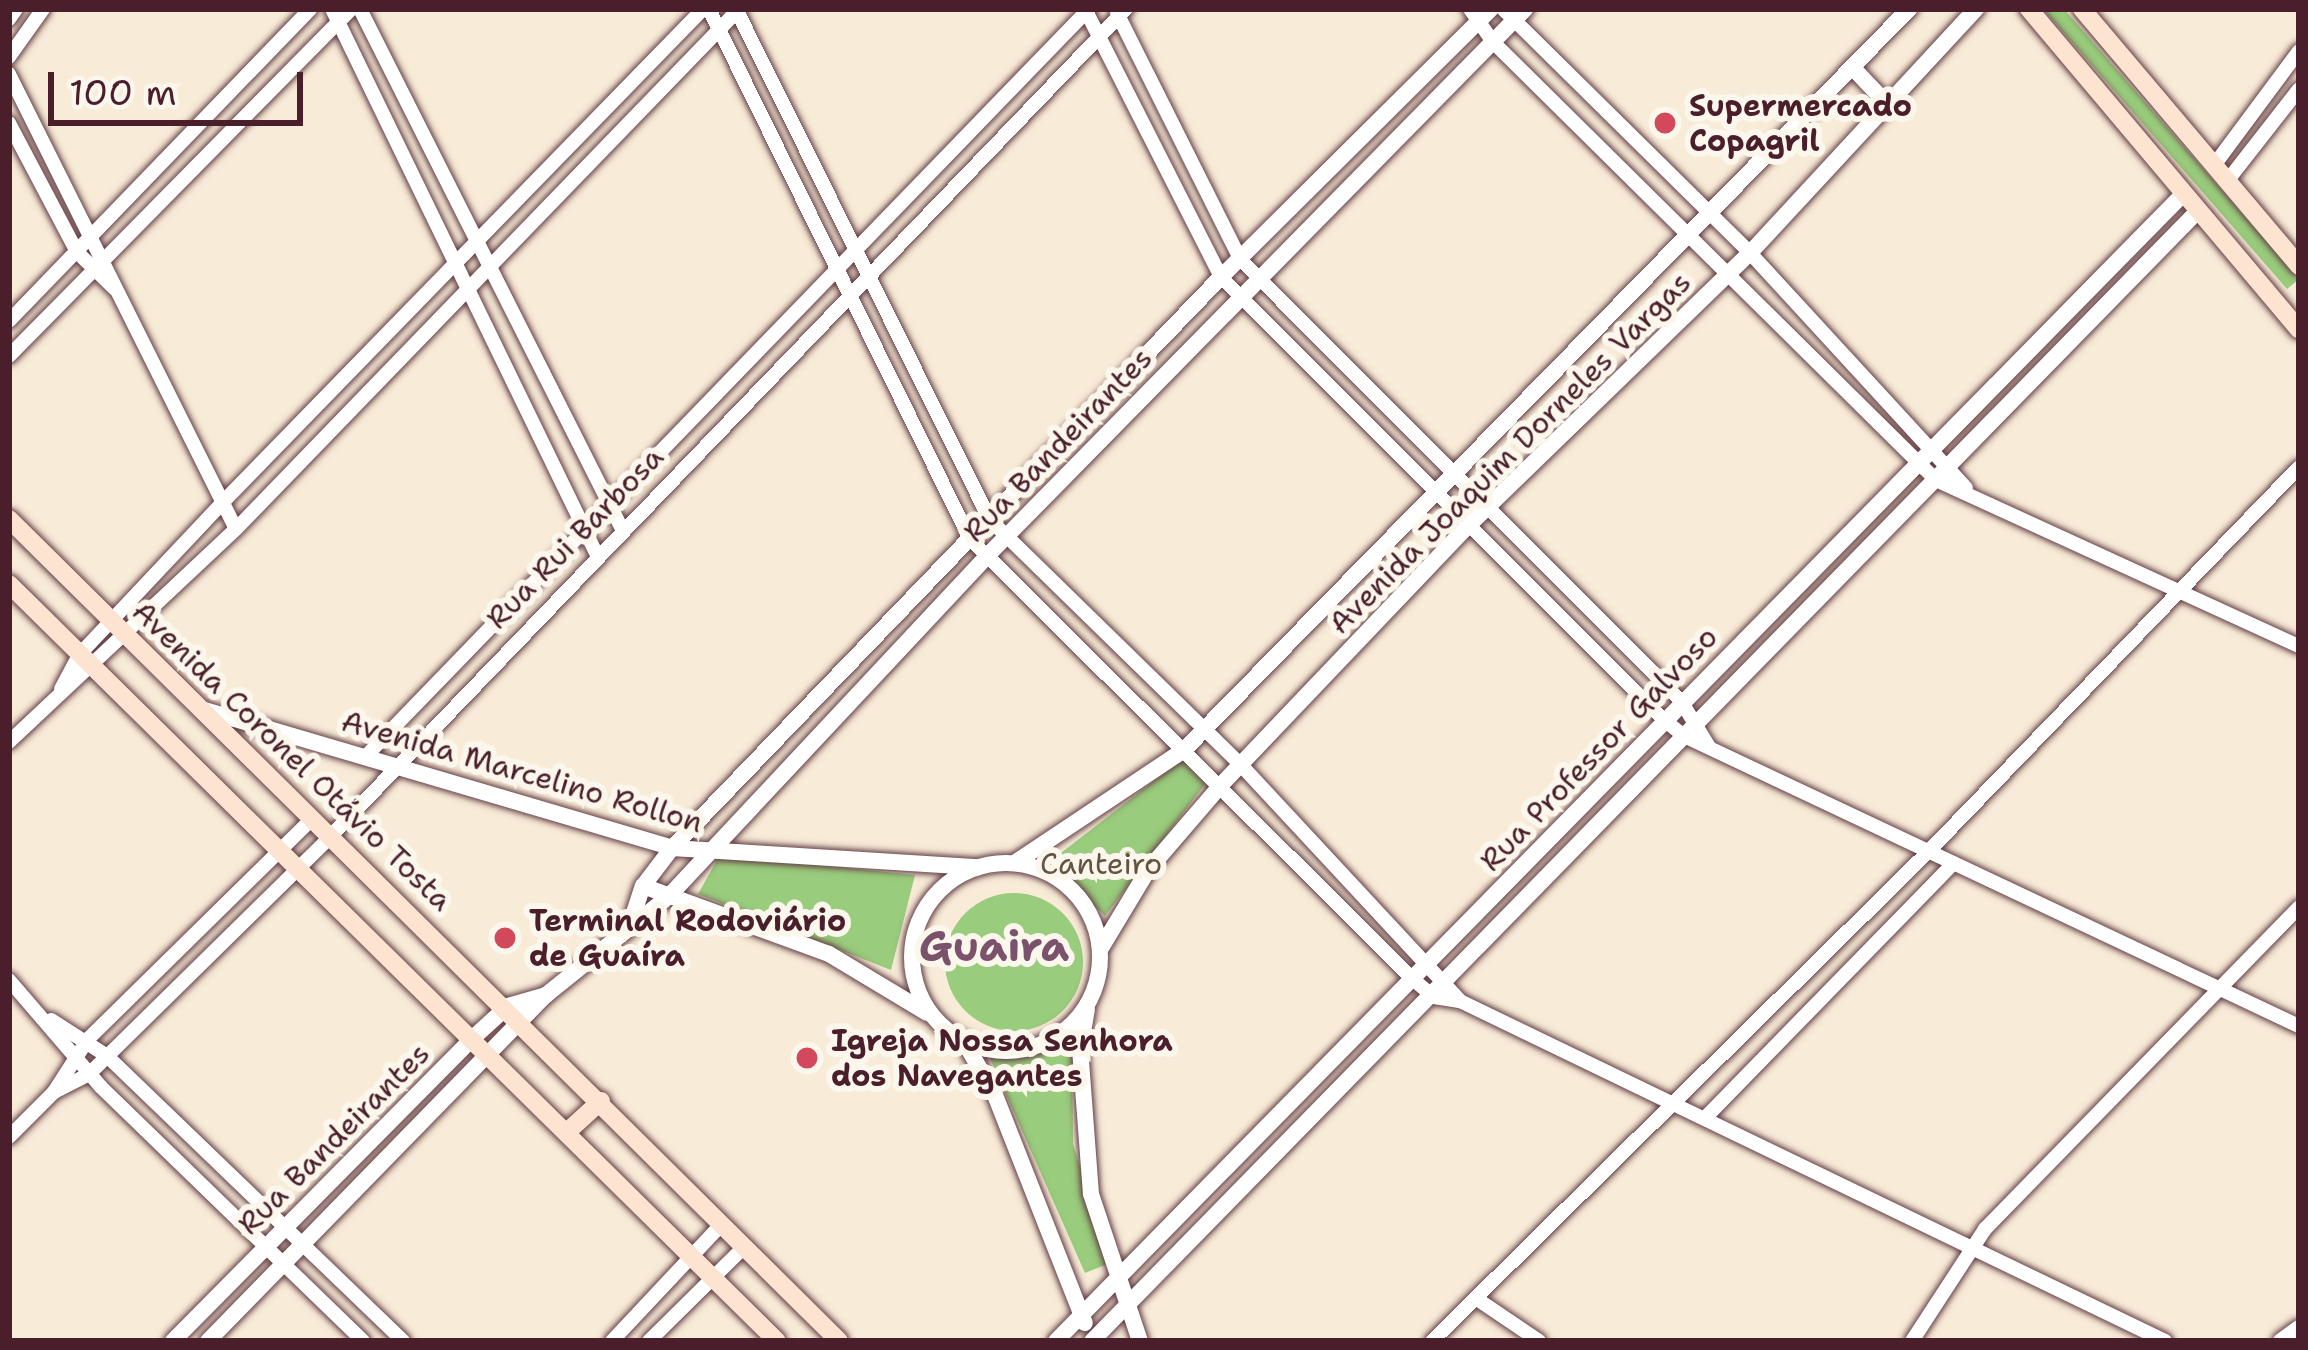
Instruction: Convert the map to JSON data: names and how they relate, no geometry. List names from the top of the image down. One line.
{"streets":{"main road":["Avenida Coronel Otávio Tosta"],"street":["Rua Bandeirantes","Avenida Joaquim Dorneles Vargas","Rua Rui Barbosa","Rua Professor Galvoso","Avenida Marcelino Rollon"]},"crossings":[["Rua Bandeirantes","Avenida Coronel Otávio Tosta"],["Rua Bandeirantes","Avenida Marcelino Rollon"],["Avenida Joaquim Dorneles Vargas","Avenida Marcelino Rollon"],["Rua Rui Barbosa","Avenida Coronel Otávio Tosta"],["Rua Rui Barbosa","Avenida Marcelino Rollon"],["Avenida Coronel Otávio Tosta","Avenida Marcelino Rollon"]],"districts":["Guaira"],"parks":["Canteiro"],"places":["Supermercado Copagril","Terminal Rodoviário de Guaíra","Igreja Nossa Senhora dos Navegantes"],"scale_bar":"100 m"}
